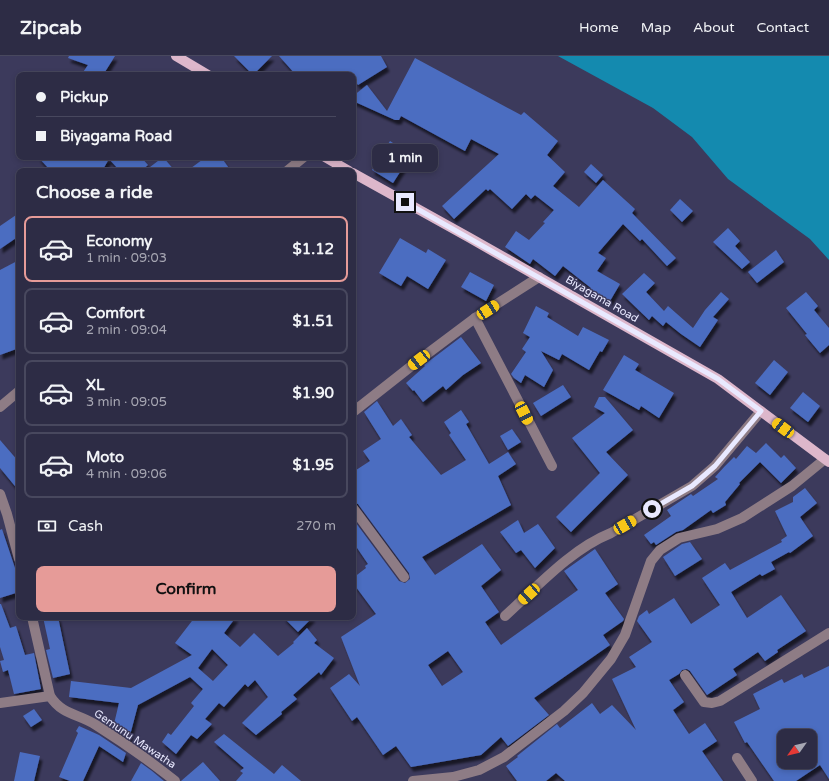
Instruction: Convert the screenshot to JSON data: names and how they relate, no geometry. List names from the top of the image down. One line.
{"streets":{"main road":["Biyagama Road"],"street":["Gemunu Mawatha"]},"north":"bottom left","page":{"header":"Zipcab","nav":["Home","Map","About","Contact"],"banner":["Pickup","Biyagama Road"],"bubble":"1 min","heading":"Choose a ride","list":[{"name":"Economy","note":"1 min · 09:03","value":"$1.12"},{"name":"Comfort","note":"2 min · 09:04","value":"$1.51"},{"name":"XL","note":"3 min · 09:05","value":"$1.90"},{"name":"Moto","note":"4 min · 09:06","value":"$1.95"}],"pay":["Cash","270 m"],"buttons":"Confirm"}}
